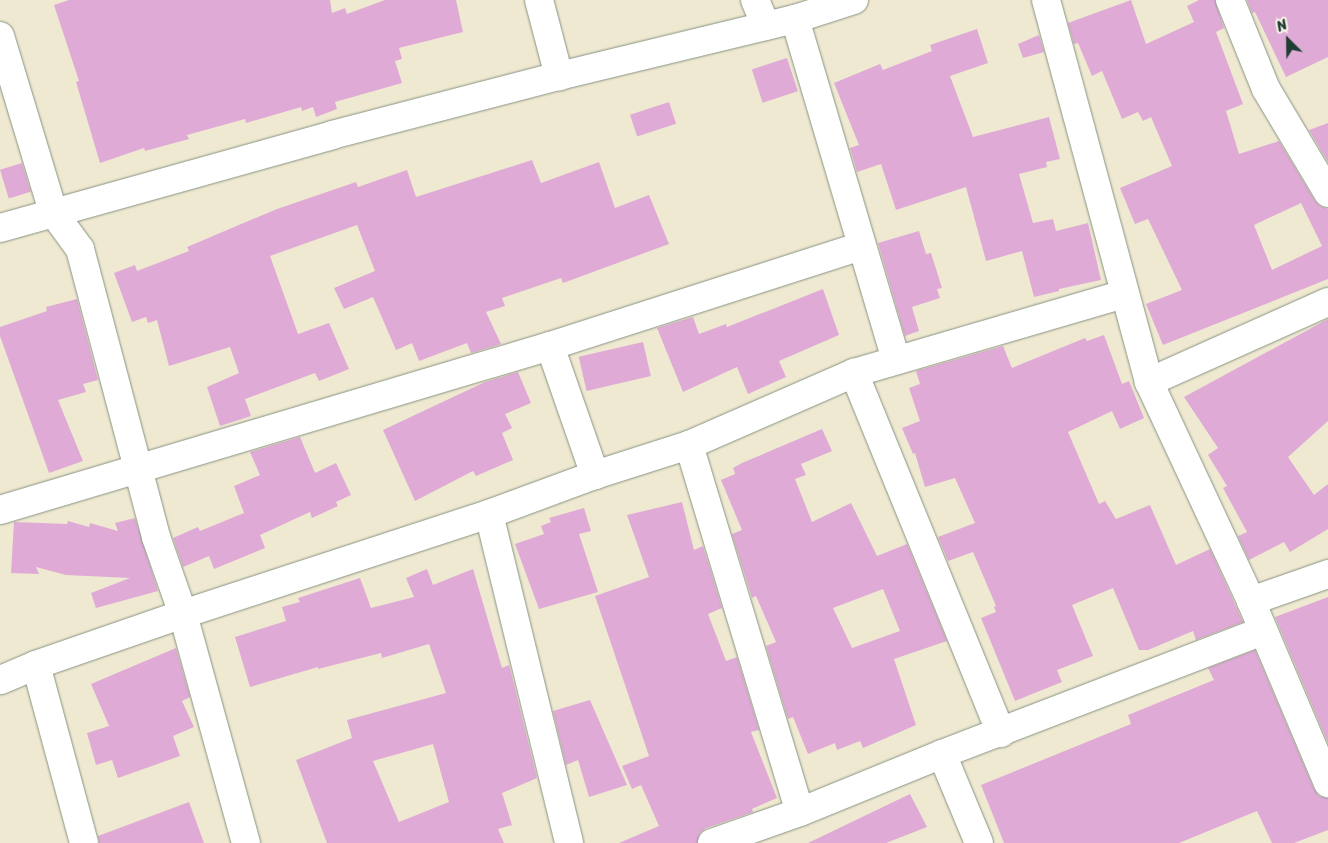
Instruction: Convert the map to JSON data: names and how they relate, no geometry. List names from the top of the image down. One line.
{"north":"top left"}
